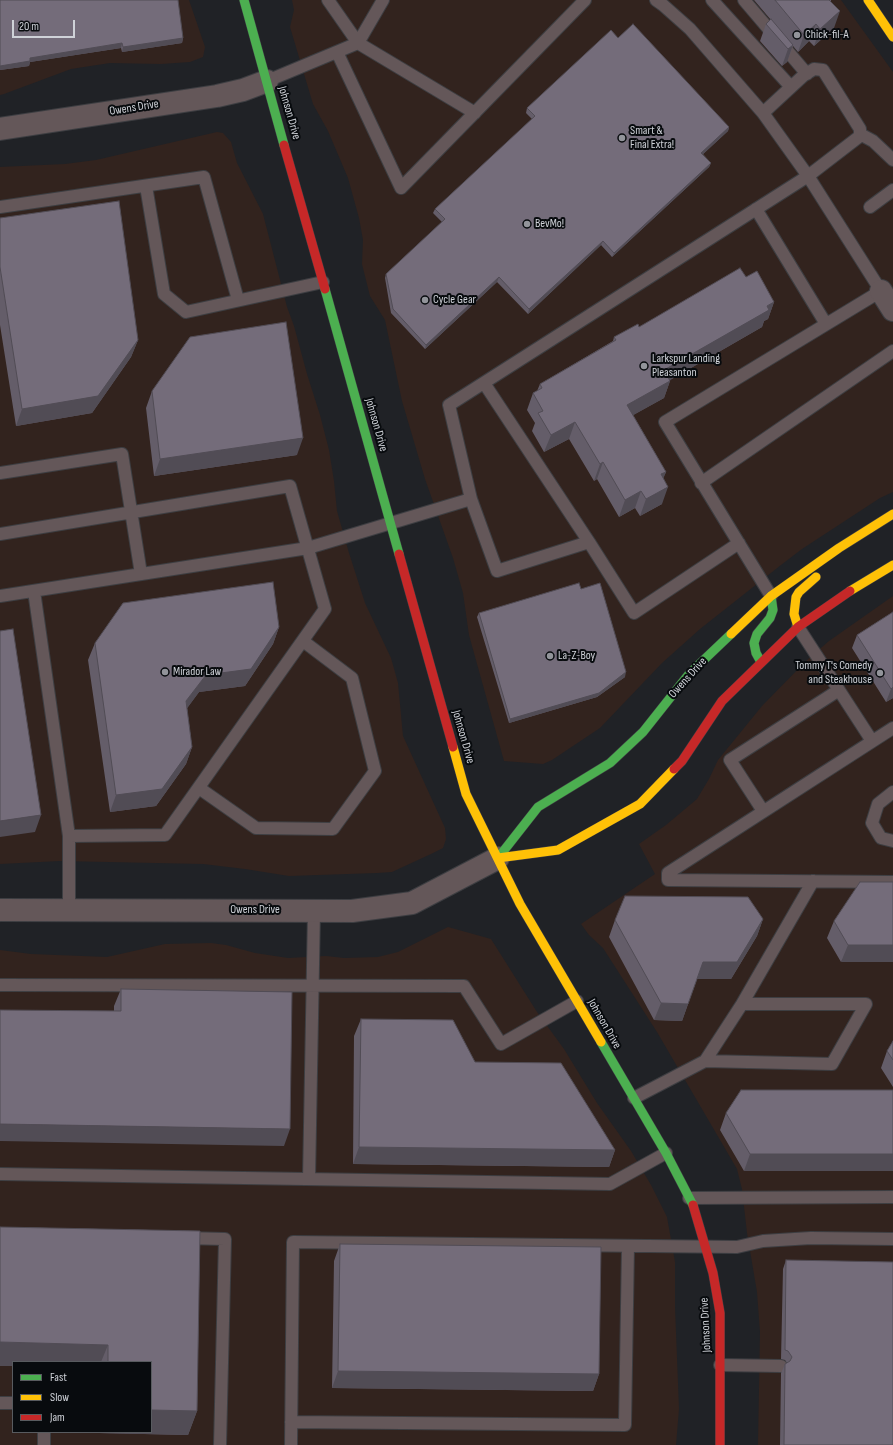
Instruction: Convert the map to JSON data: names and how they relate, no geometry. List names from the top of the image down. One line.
{"streets":{"street":["Owens Drive","Johnson Drive"]},"crossings":[["Owens Drive","Johnson Drive"]],"places":["Chick-fil-A","Smart & Final Extra!","BevMo!","Cycle Gear","Larkspur Landing Pleasanton","La-Z-Boy","Mirador Law","Tommy T's Comedy and Steakhouse"],"legend":["Fast","Slow","Jam"],"scale_bar":"20 m"}
